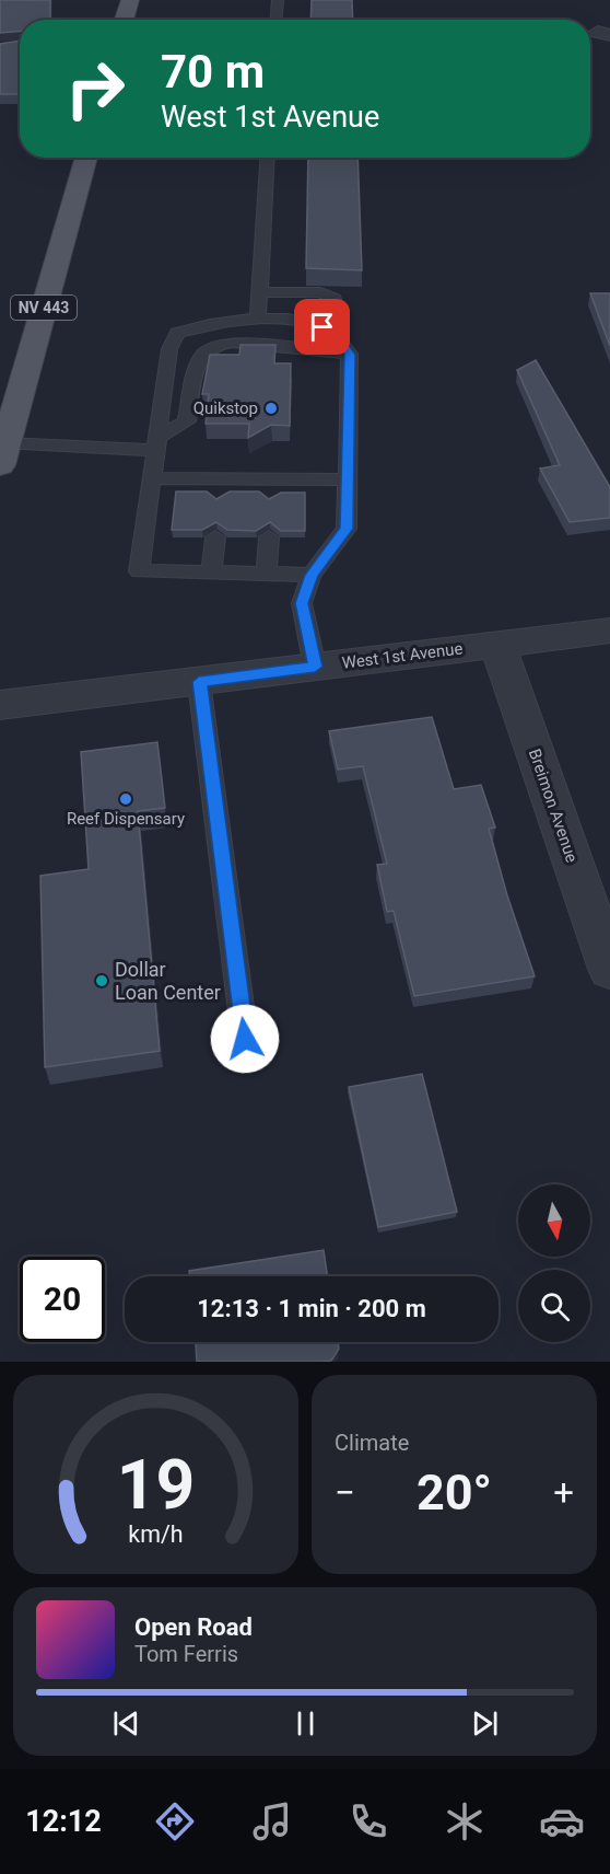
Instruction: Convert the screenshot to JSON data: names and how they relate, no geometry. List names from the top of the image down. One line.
{"streets":{"main road":["NV 443"],"street":["West 1st Avenue","Breimon Avenue"]},"crossings":[["West 1st Avenue","Breimon Avenue"]],"places":["Quikstop","Reef Dispensary","Dollar Loan Center"],"north":"bottom","page":{"turn":["70 m","West 1st Avenue"],"limit":"20","trip":"12:13 · 1 min · 200 m","tile":"Climate","heat":["−","20°","+"],"song":["Open Road","Tom Ferris"],"tabs":"12:12","gauge":["19","km/h"]}}
